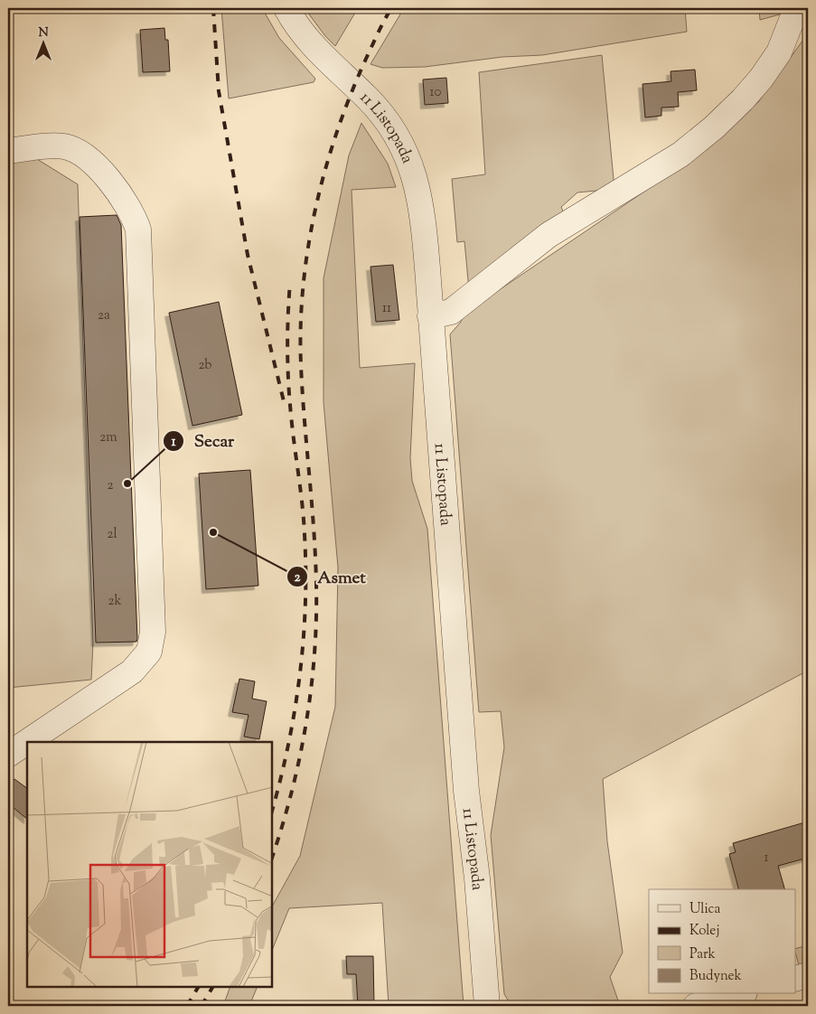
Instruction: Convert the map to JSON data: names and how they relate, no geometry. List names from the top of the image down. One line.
{"streets":{"street":["11 Listopada"]},"places":["Secar","Asmet"],"house_numbers":["10","11","2a","2b","2m","2","2l","2k","1"],"legend":["Ulica","Kolej","Park","Budynek"],"north":"top"}
